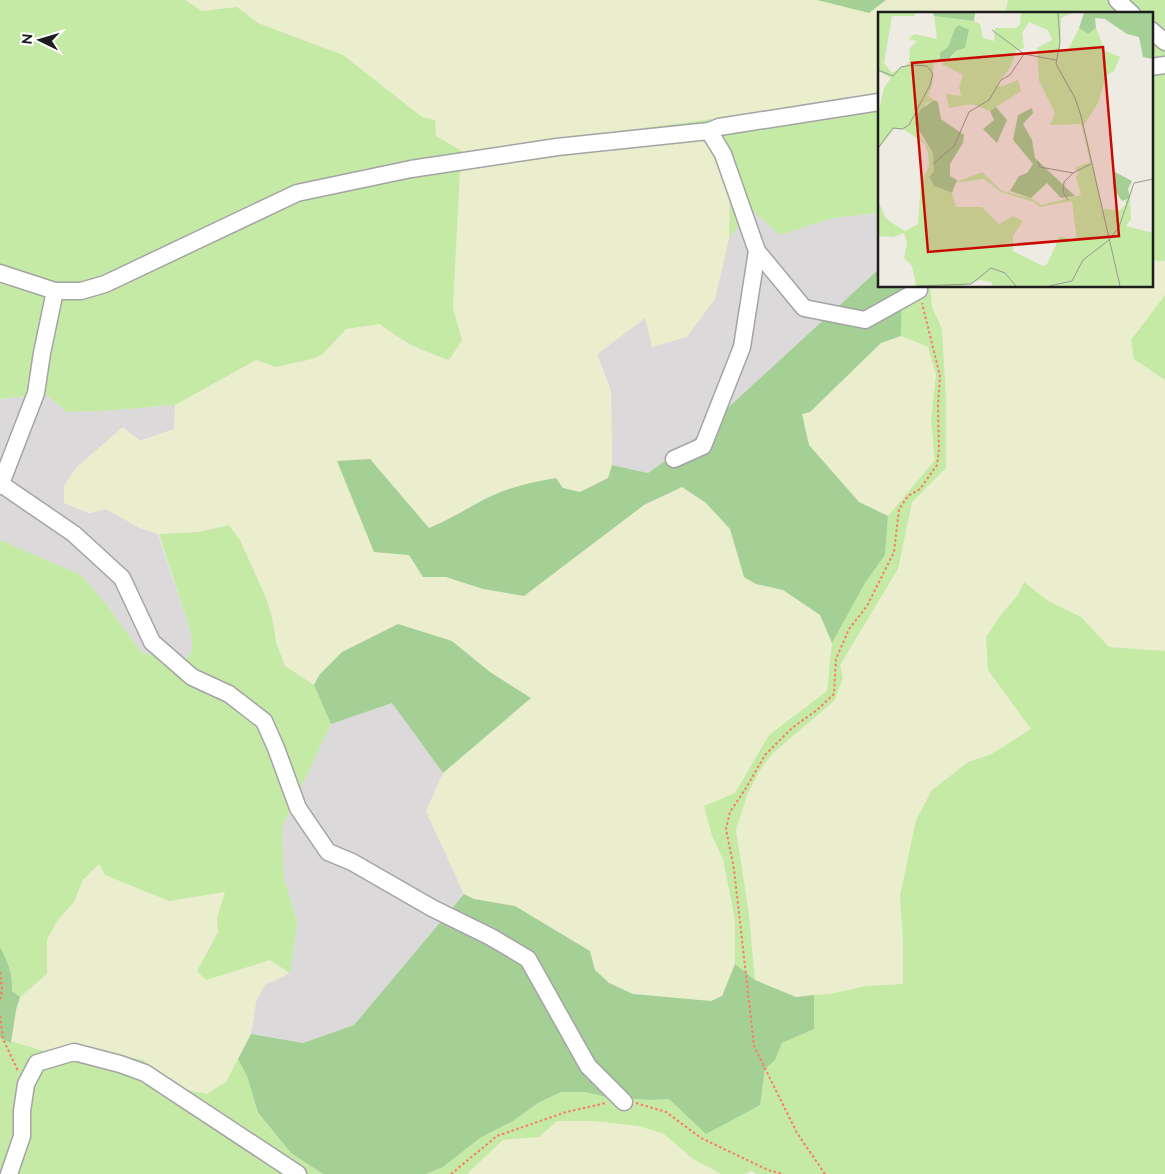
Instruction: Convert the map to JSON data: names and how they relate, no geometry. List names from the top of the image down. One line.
{"north":"left"}
